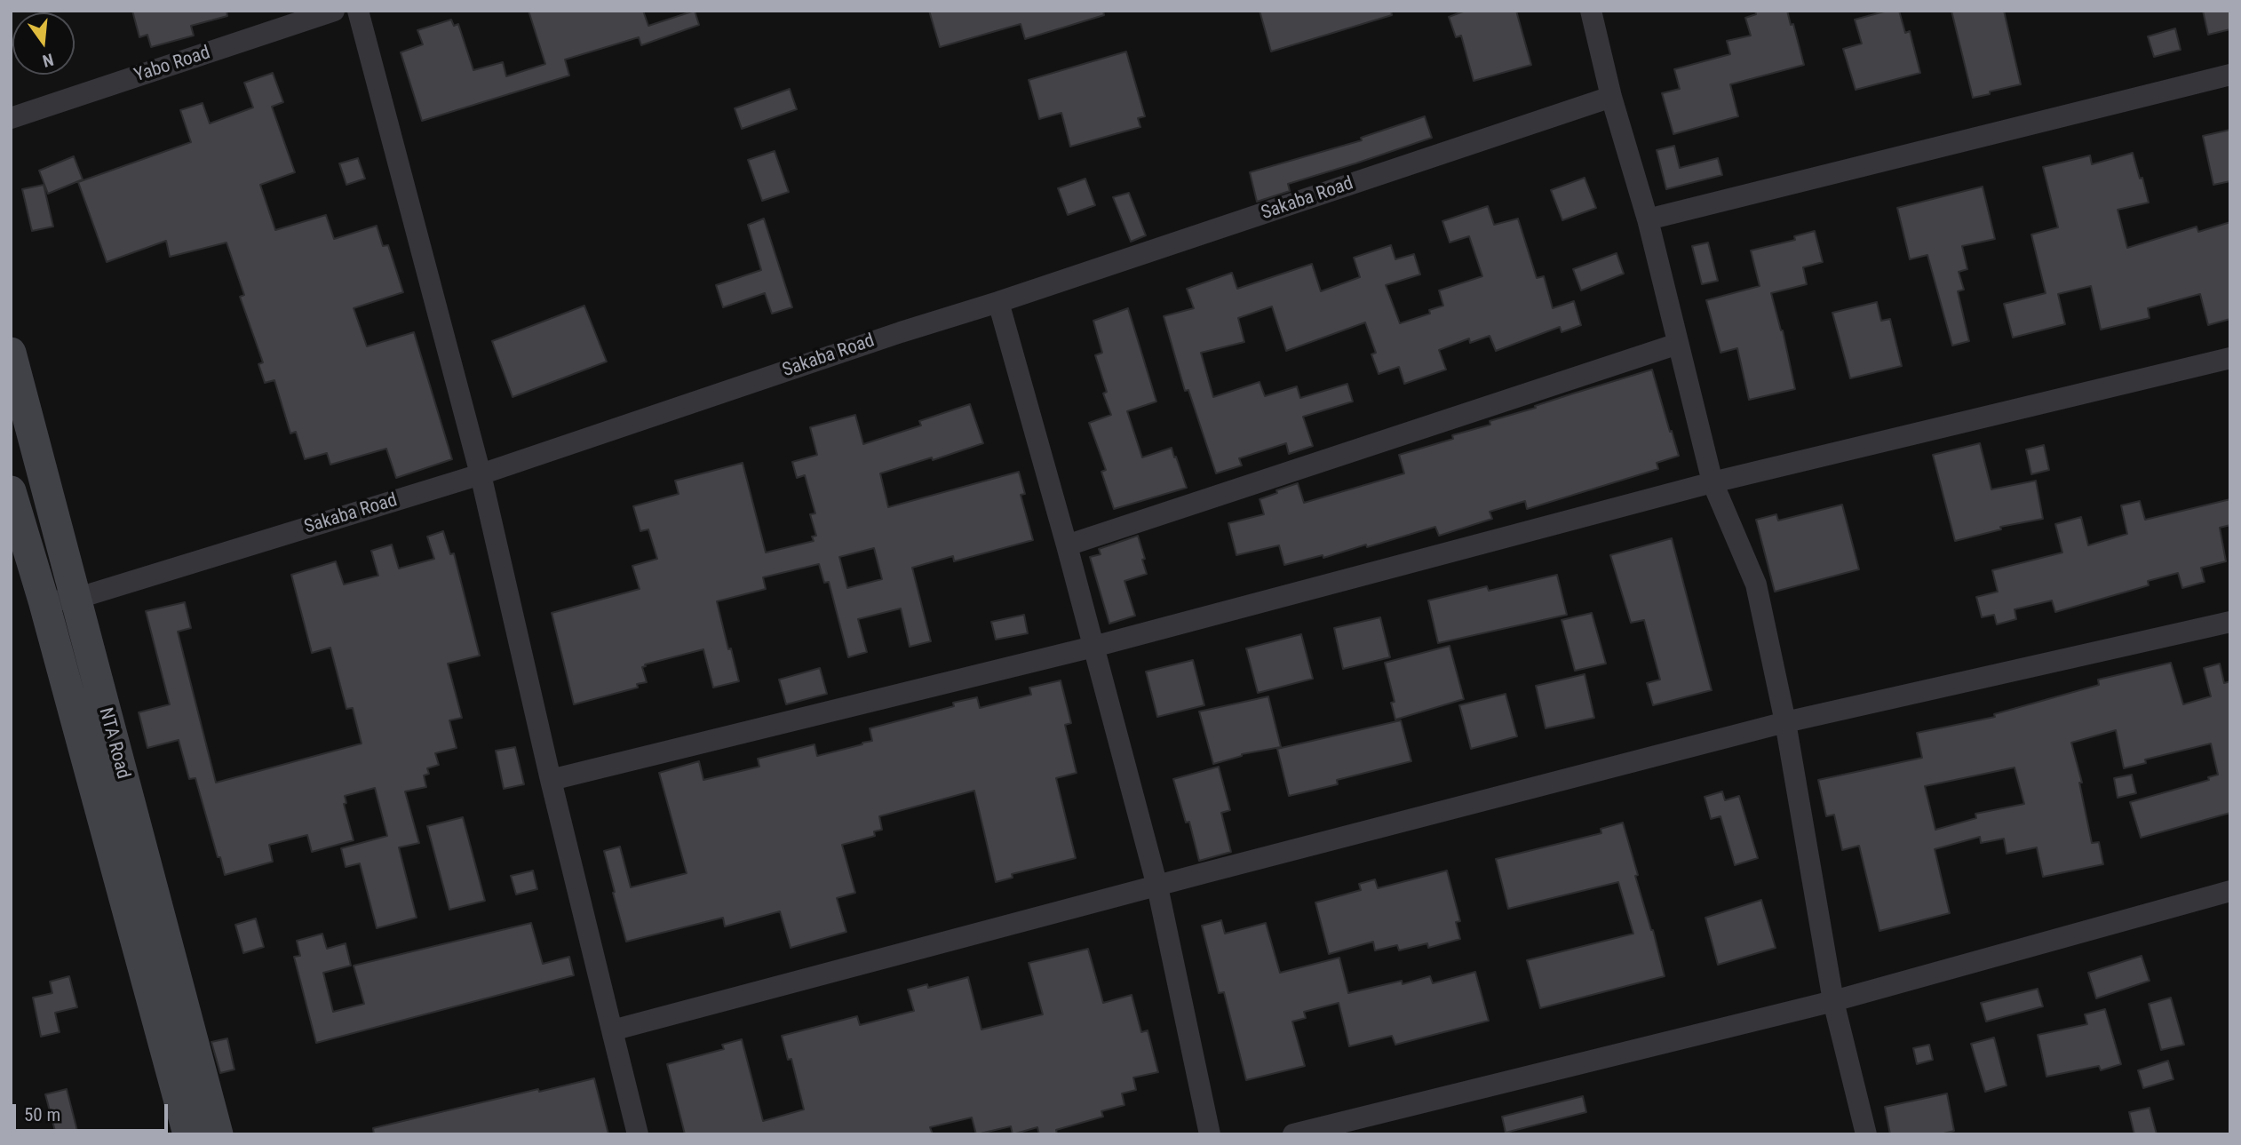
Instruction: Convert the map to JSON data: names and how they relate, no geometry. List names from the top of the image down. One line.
{"streets":{"main road":["NTA Road"],"street":["Yabo Road","Sakaba Road"]},"crossings":[["Sakaba Road","NTA Road"]],"scale_bar":"50 m","north":"bottom"}
